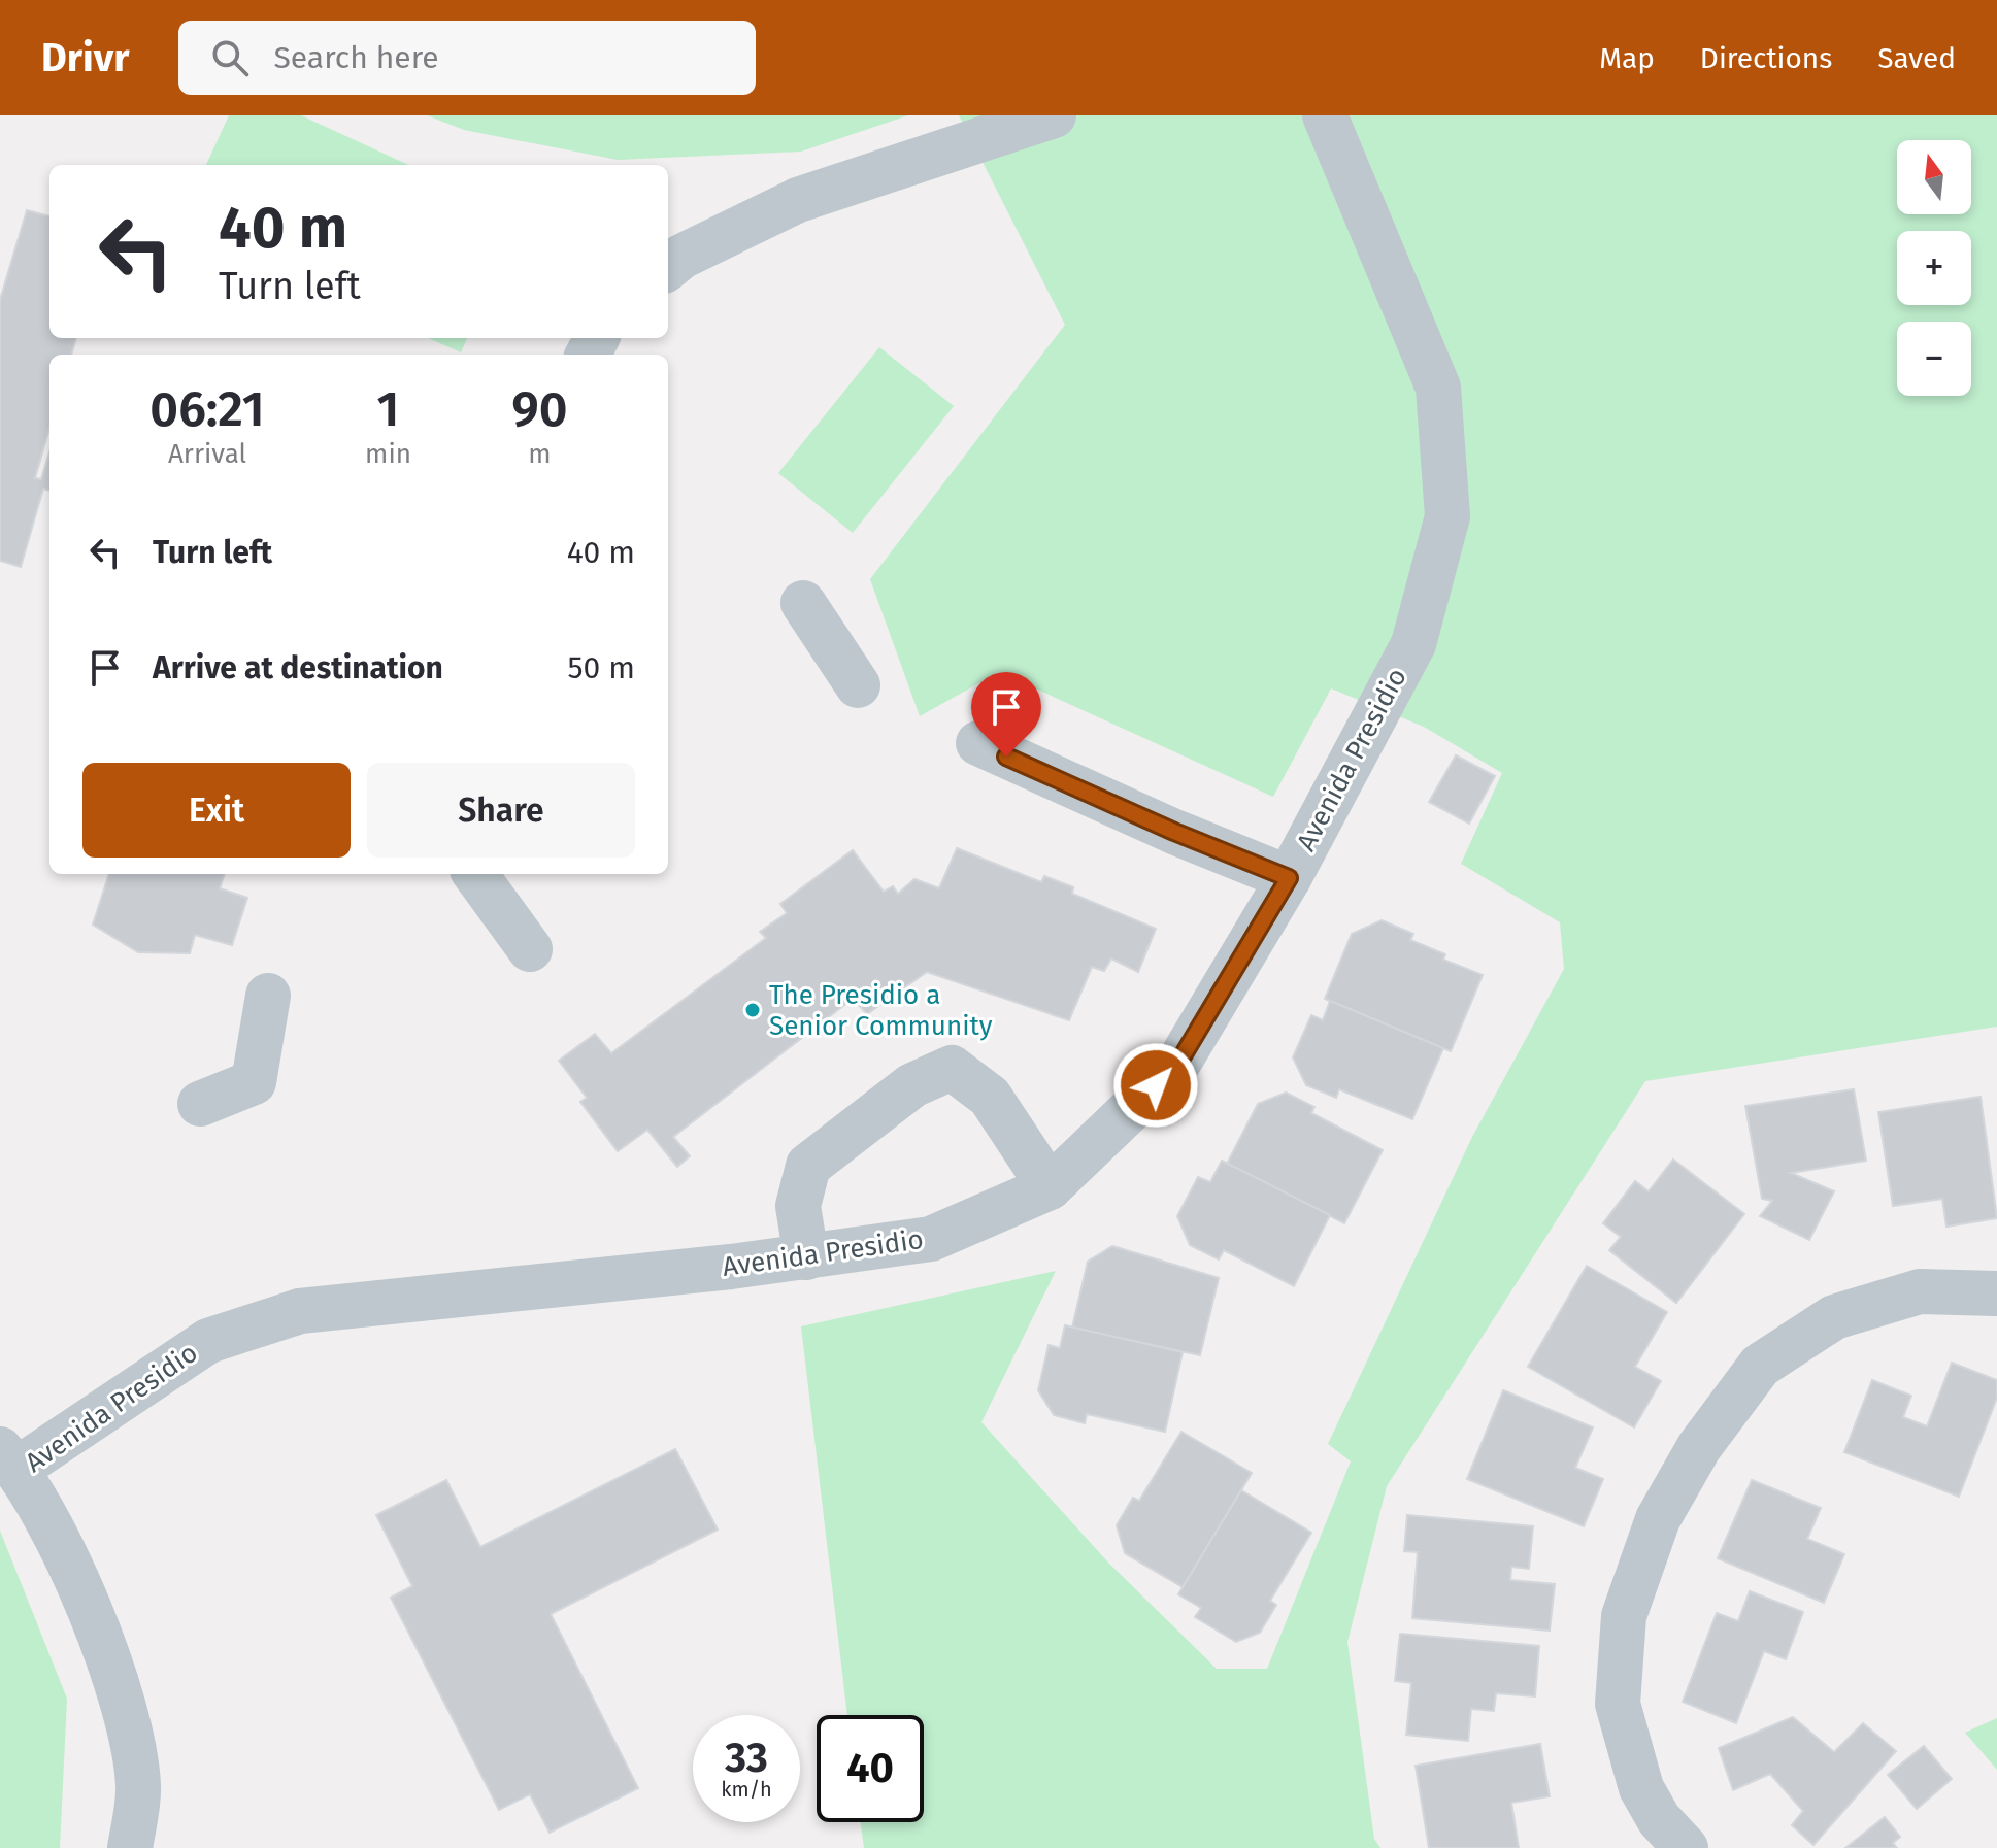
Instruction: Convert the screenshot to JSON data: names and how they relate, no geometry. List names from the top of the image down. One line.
{"streets":{"street":["Avenida Presidio"]},"places":["The Presidio a Senior Community"],"north":"top","page":{"header":"Drivr","search":"Search here","nav":["Map","Directions","Saved"],"map_buttons":["+","−"],"turn":["40 m","Turn left"],"eta":["06:21","Arrival","1","min","90","m"],"list":[{"name":"Turn left","value":"40 m"},{"name":"Arrive at destination","value":"50 m"}],"buttons":["Exit","Share"],"speed":"33 km/h","limit":"40"}}
